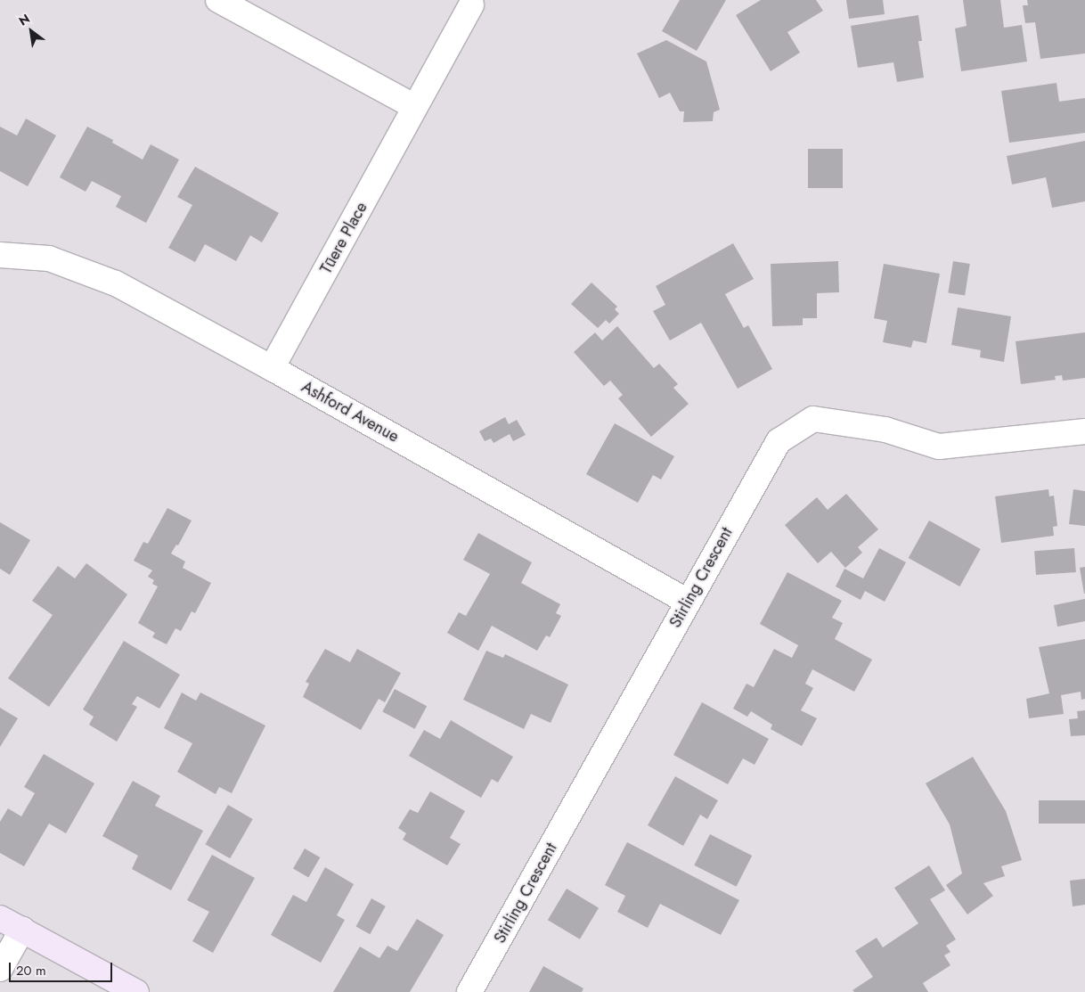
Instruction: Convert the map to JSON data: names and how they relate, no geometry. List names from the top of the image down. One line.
{"streets":{"street":["Tūere Place","Ashford Avenue","Stirling Crescent"]},"crossings":[["Tūere Place","Ashford Avenue"],["Ashford Avenue","Stirling Crescent"]],"scale_bar":"20 m","north":"top left"}
